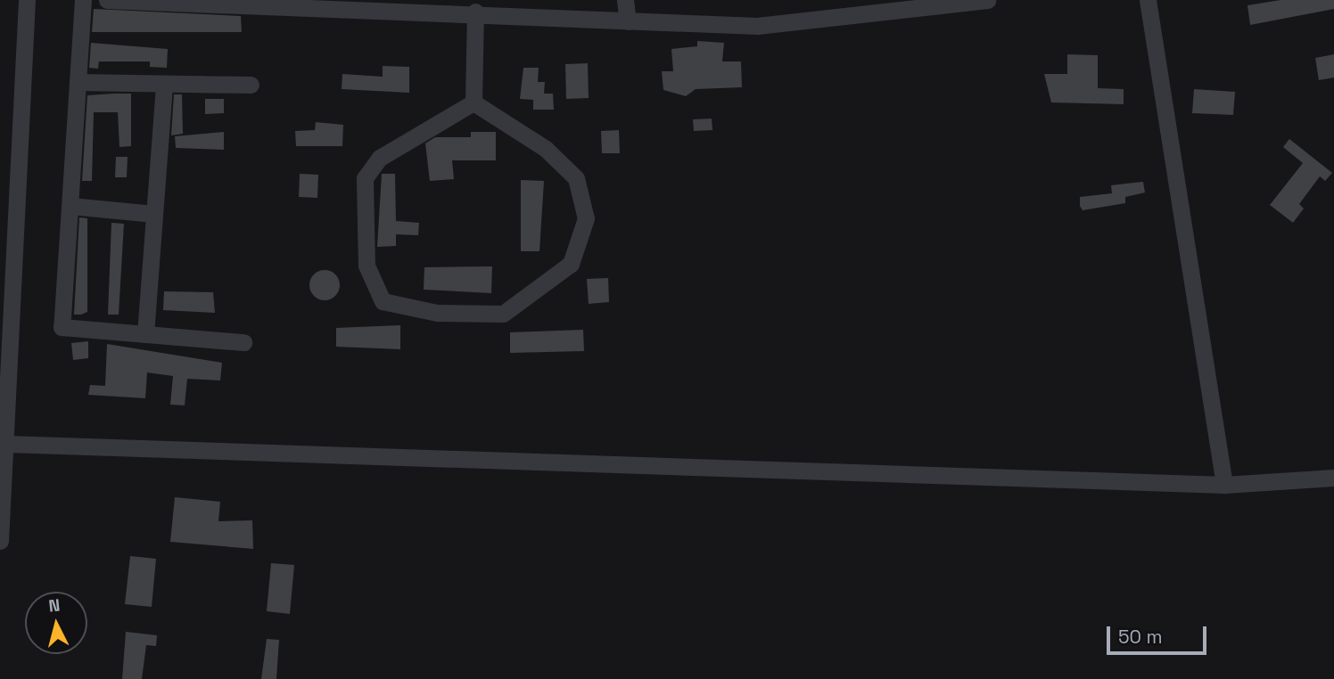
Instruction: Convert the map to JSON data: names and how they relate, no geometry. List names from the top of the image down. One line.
{"scale_bar":"50 m","north":"top"}
